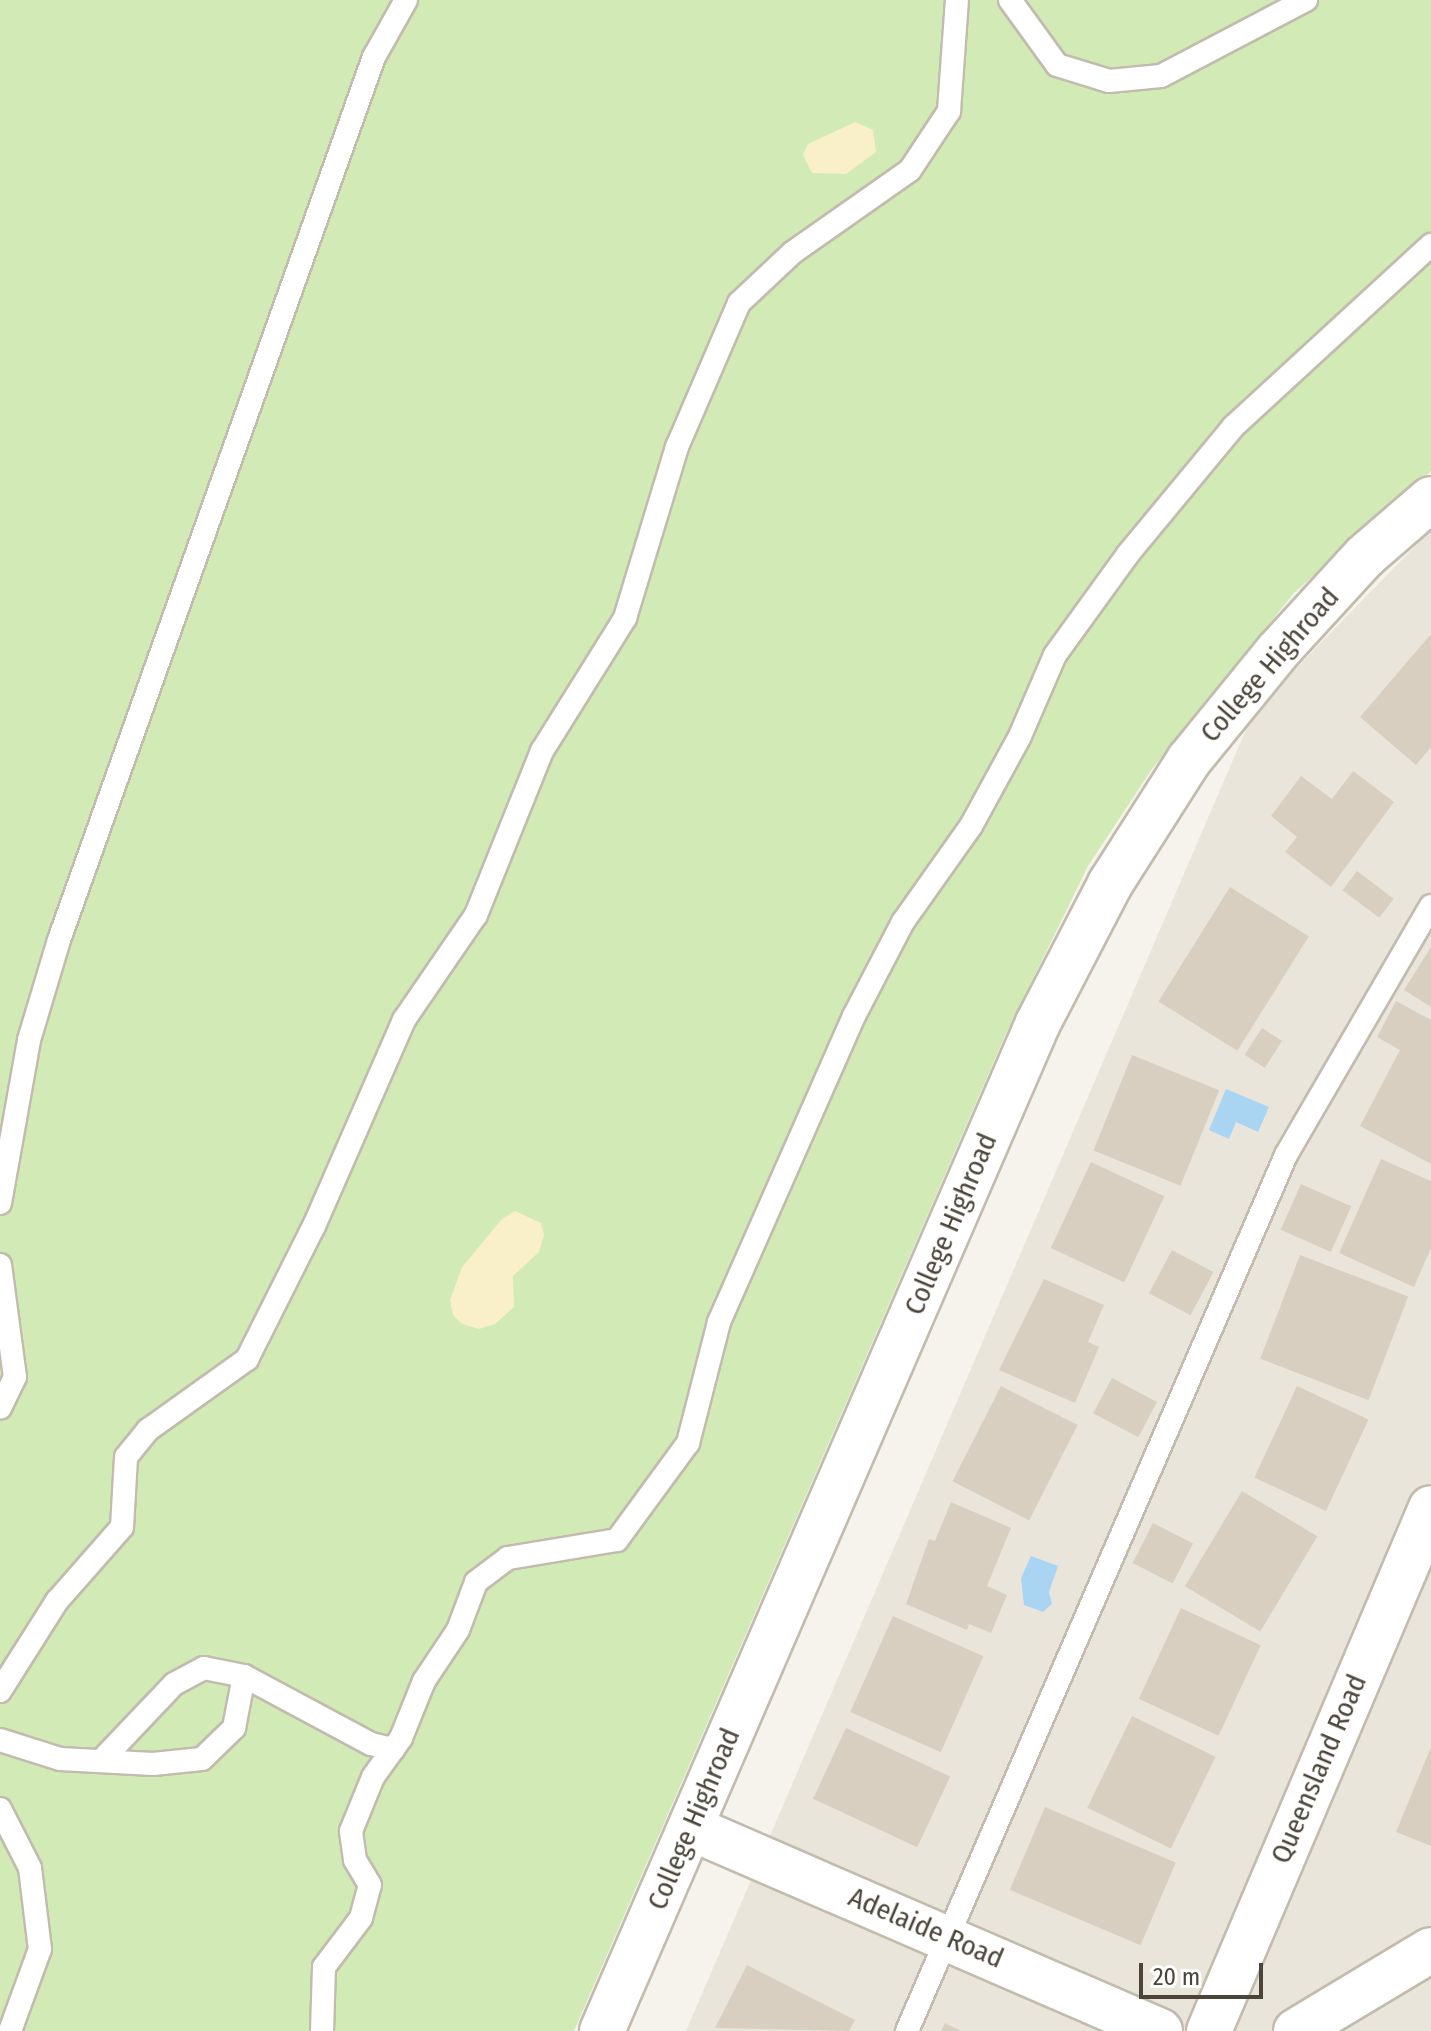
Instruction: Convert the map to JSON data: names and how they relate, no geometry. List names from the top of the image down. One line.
{"streets":{"street":["College Highroad","Queensland Road","Adelaide Road"]},"crossings":[["College Highroad","Adelaide Road"]],"scale_bar":"20 m"}
